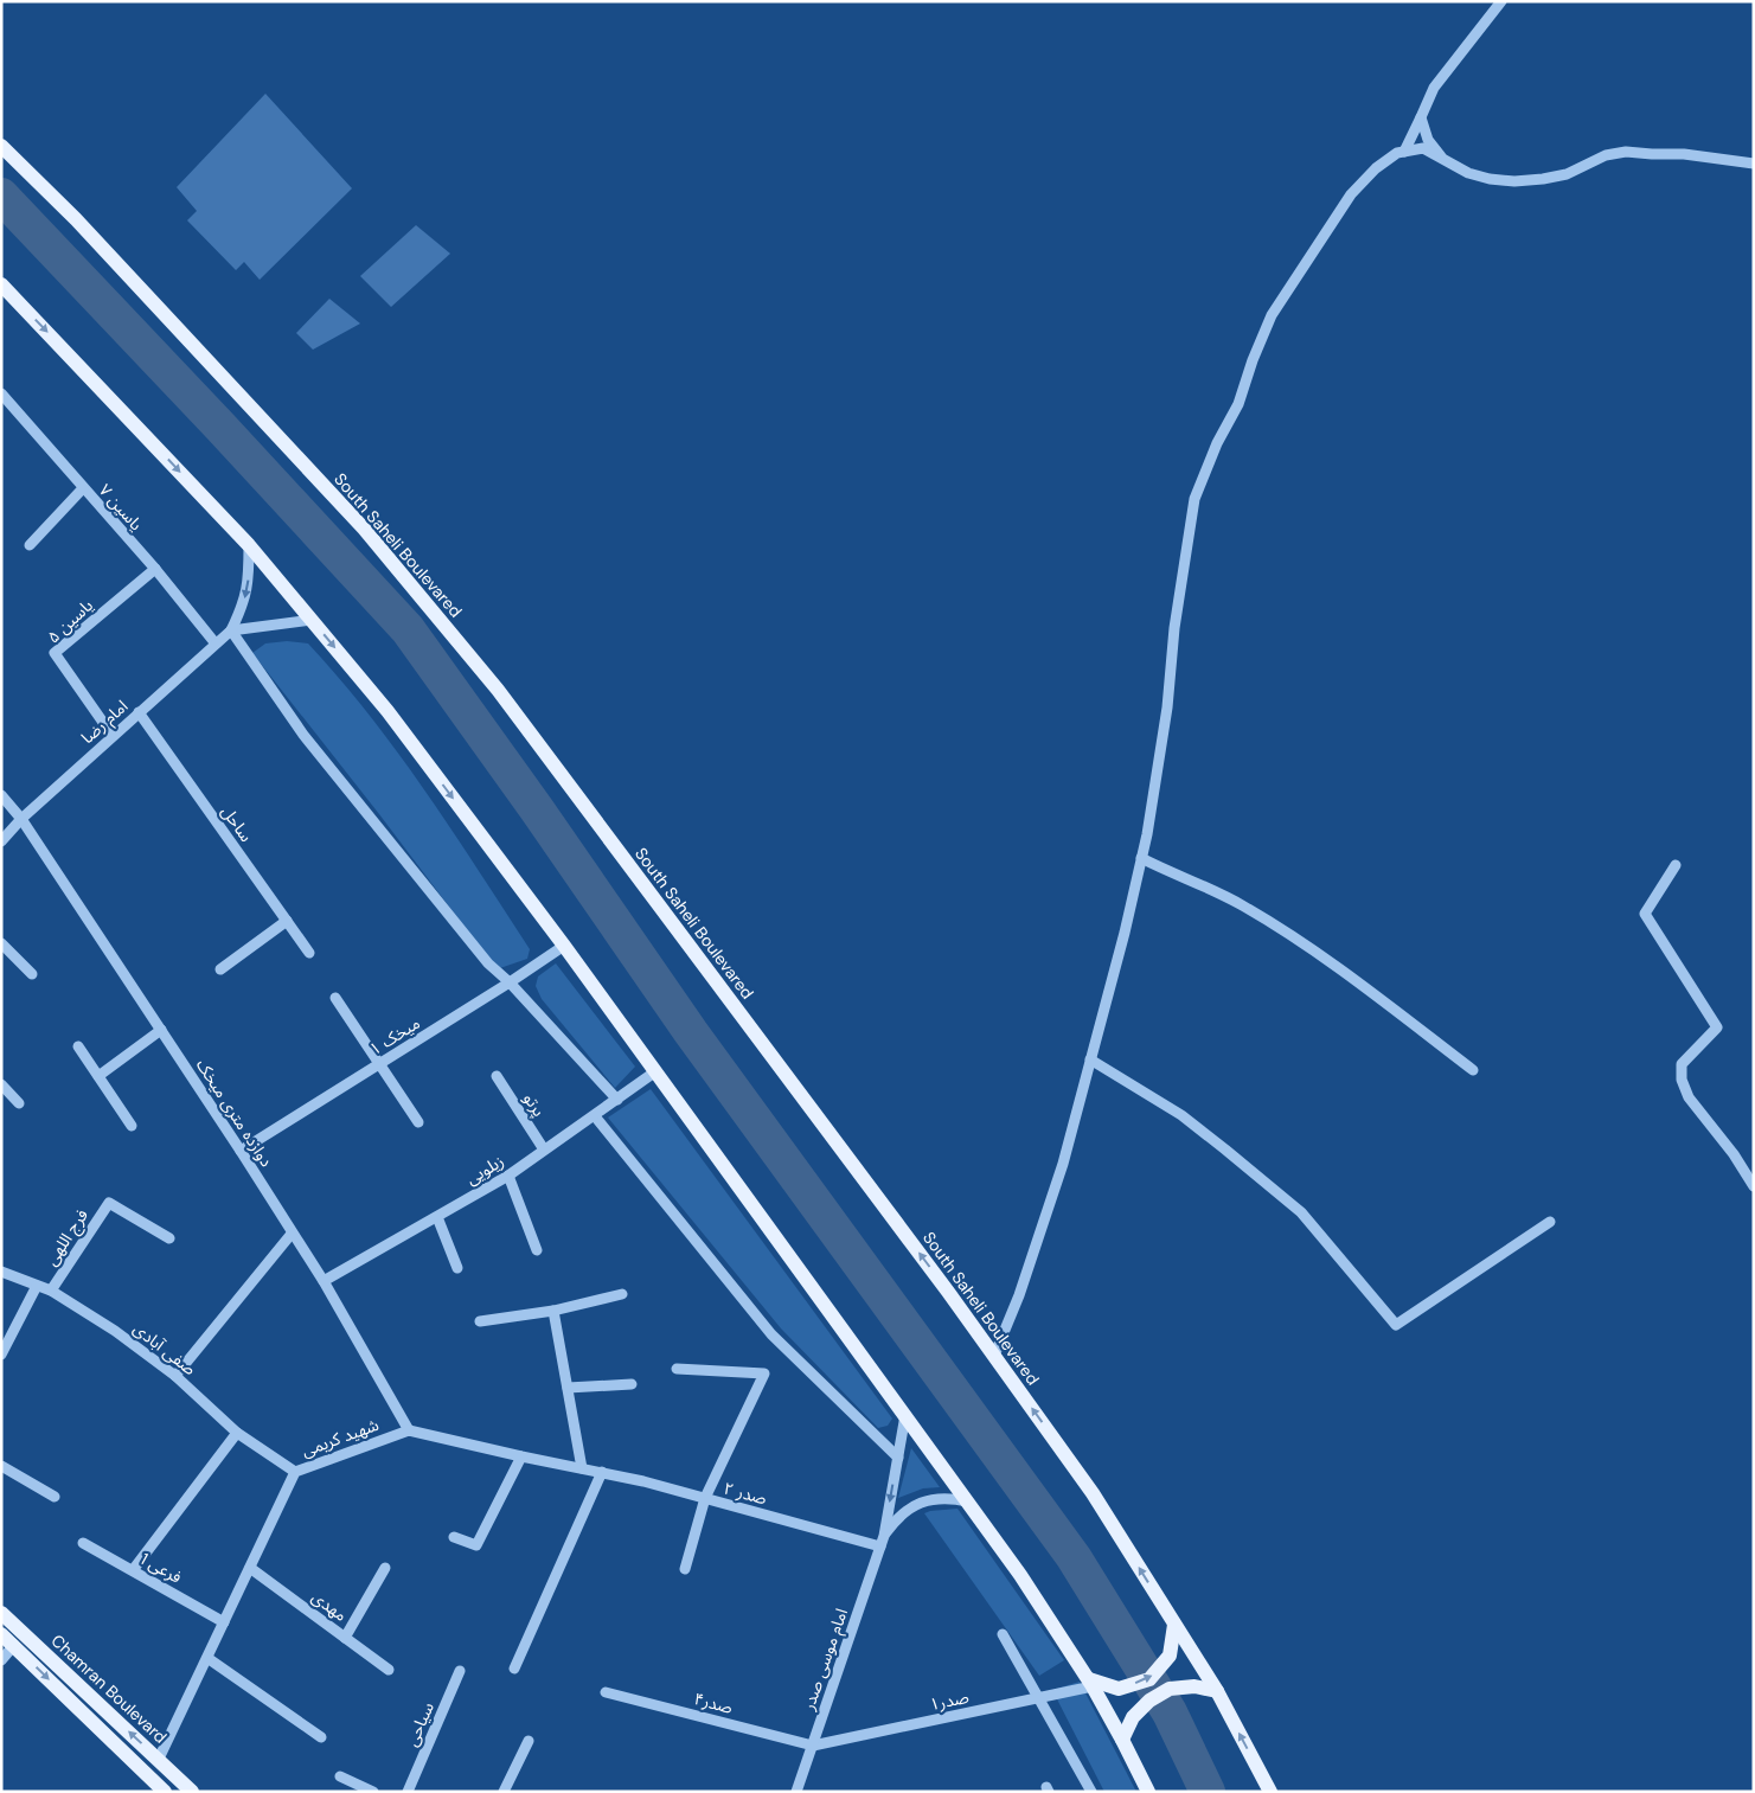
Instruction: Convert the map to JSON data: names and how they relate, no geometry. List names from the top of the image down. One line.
{"streets":{"main road":["South Saheli Boulevared","Chamran Boulevard"],"street":["یاسین ۷","یاسین ۵","امام رضا","ساحل","میخک ۱","پرتو","دوازده متری میخک","زیلویی","فرج اللهی","صفی آبادی","شهید کریمی","صدر ۲","فرعی 1","مهدی","امام موسی صدر","صدر۱","صدر۴","سیاحی"]},"crossings":[["یاسین ۷","یاسین ۵"],["یاسین ۷","امام رضا"],["یاسین ۵","امام رضا"],["امام رضا","ساحل"],["امام رضا","دوازده متری میخک"],["میخک ۱","دوازده متری میخک"],["پرتو","زیلویی"],["دوازده متری میخک","زیلویی"],["دوازده متری میخک","شهید کریمی"],["فرج اللهی","صفی آبادی"],["صفی آبادی","شهید کریمی"],["شهید کریمی","فرعی 1"],["شهید کریمی","مهدی"],["شهید کریمی","Chamran Boulevard"],["صدر ۲","امام موسی صدر"],["امام موسی صدر","صدر۱"],["امام موسی صدر","صدر۴"],["صدر۱","صدر۴"]]}
